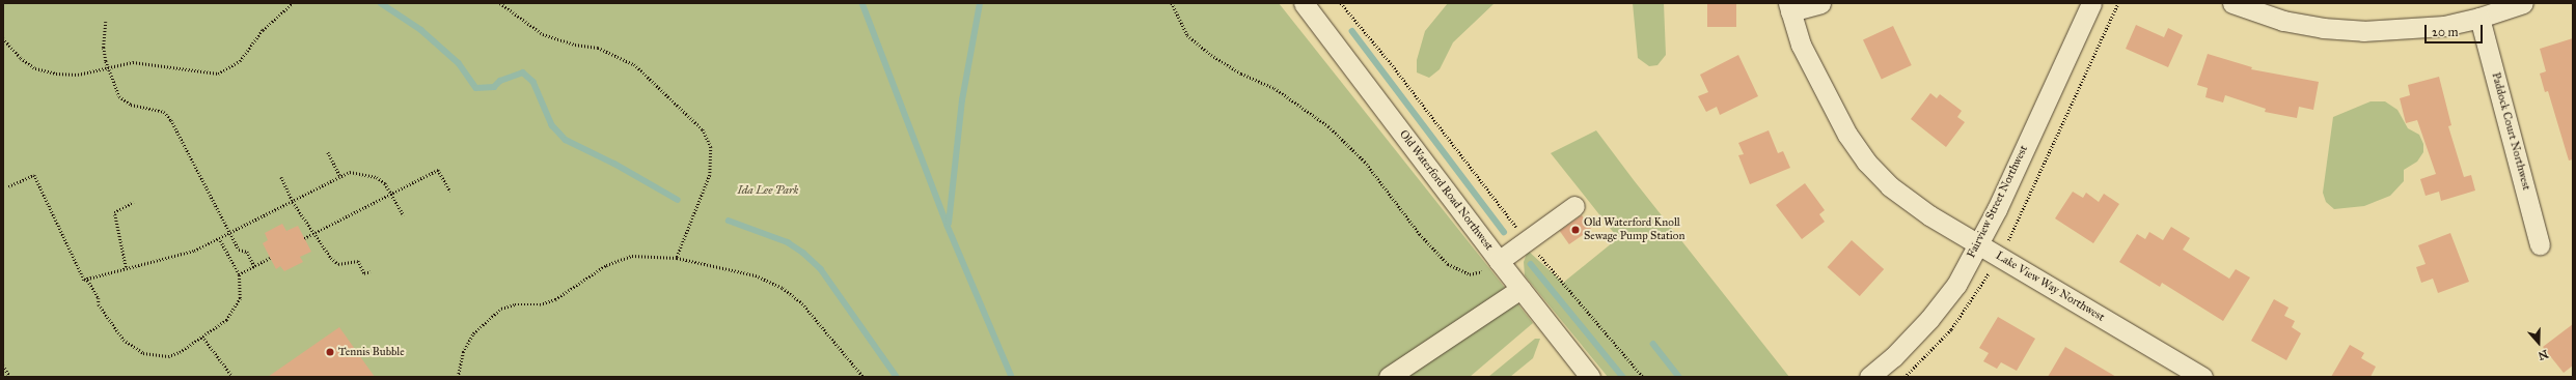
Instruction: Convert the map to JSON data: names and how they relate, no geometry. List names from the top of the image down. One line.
{"streets":{"street":["Paddock Court Northwest","Old Waterford Road Northwest","Fairview Street Northwest","Lake View Way Northwest"]},"crossings":[["Fairview Street Northwest","Lake View Way Northwest"]],"parks":["Ida Lee Park"],"places":["Old Waterford Knoll Sewage Pump Station","Tennis Bubble"],"scale_bar":"20 m","north":"bottom"}
